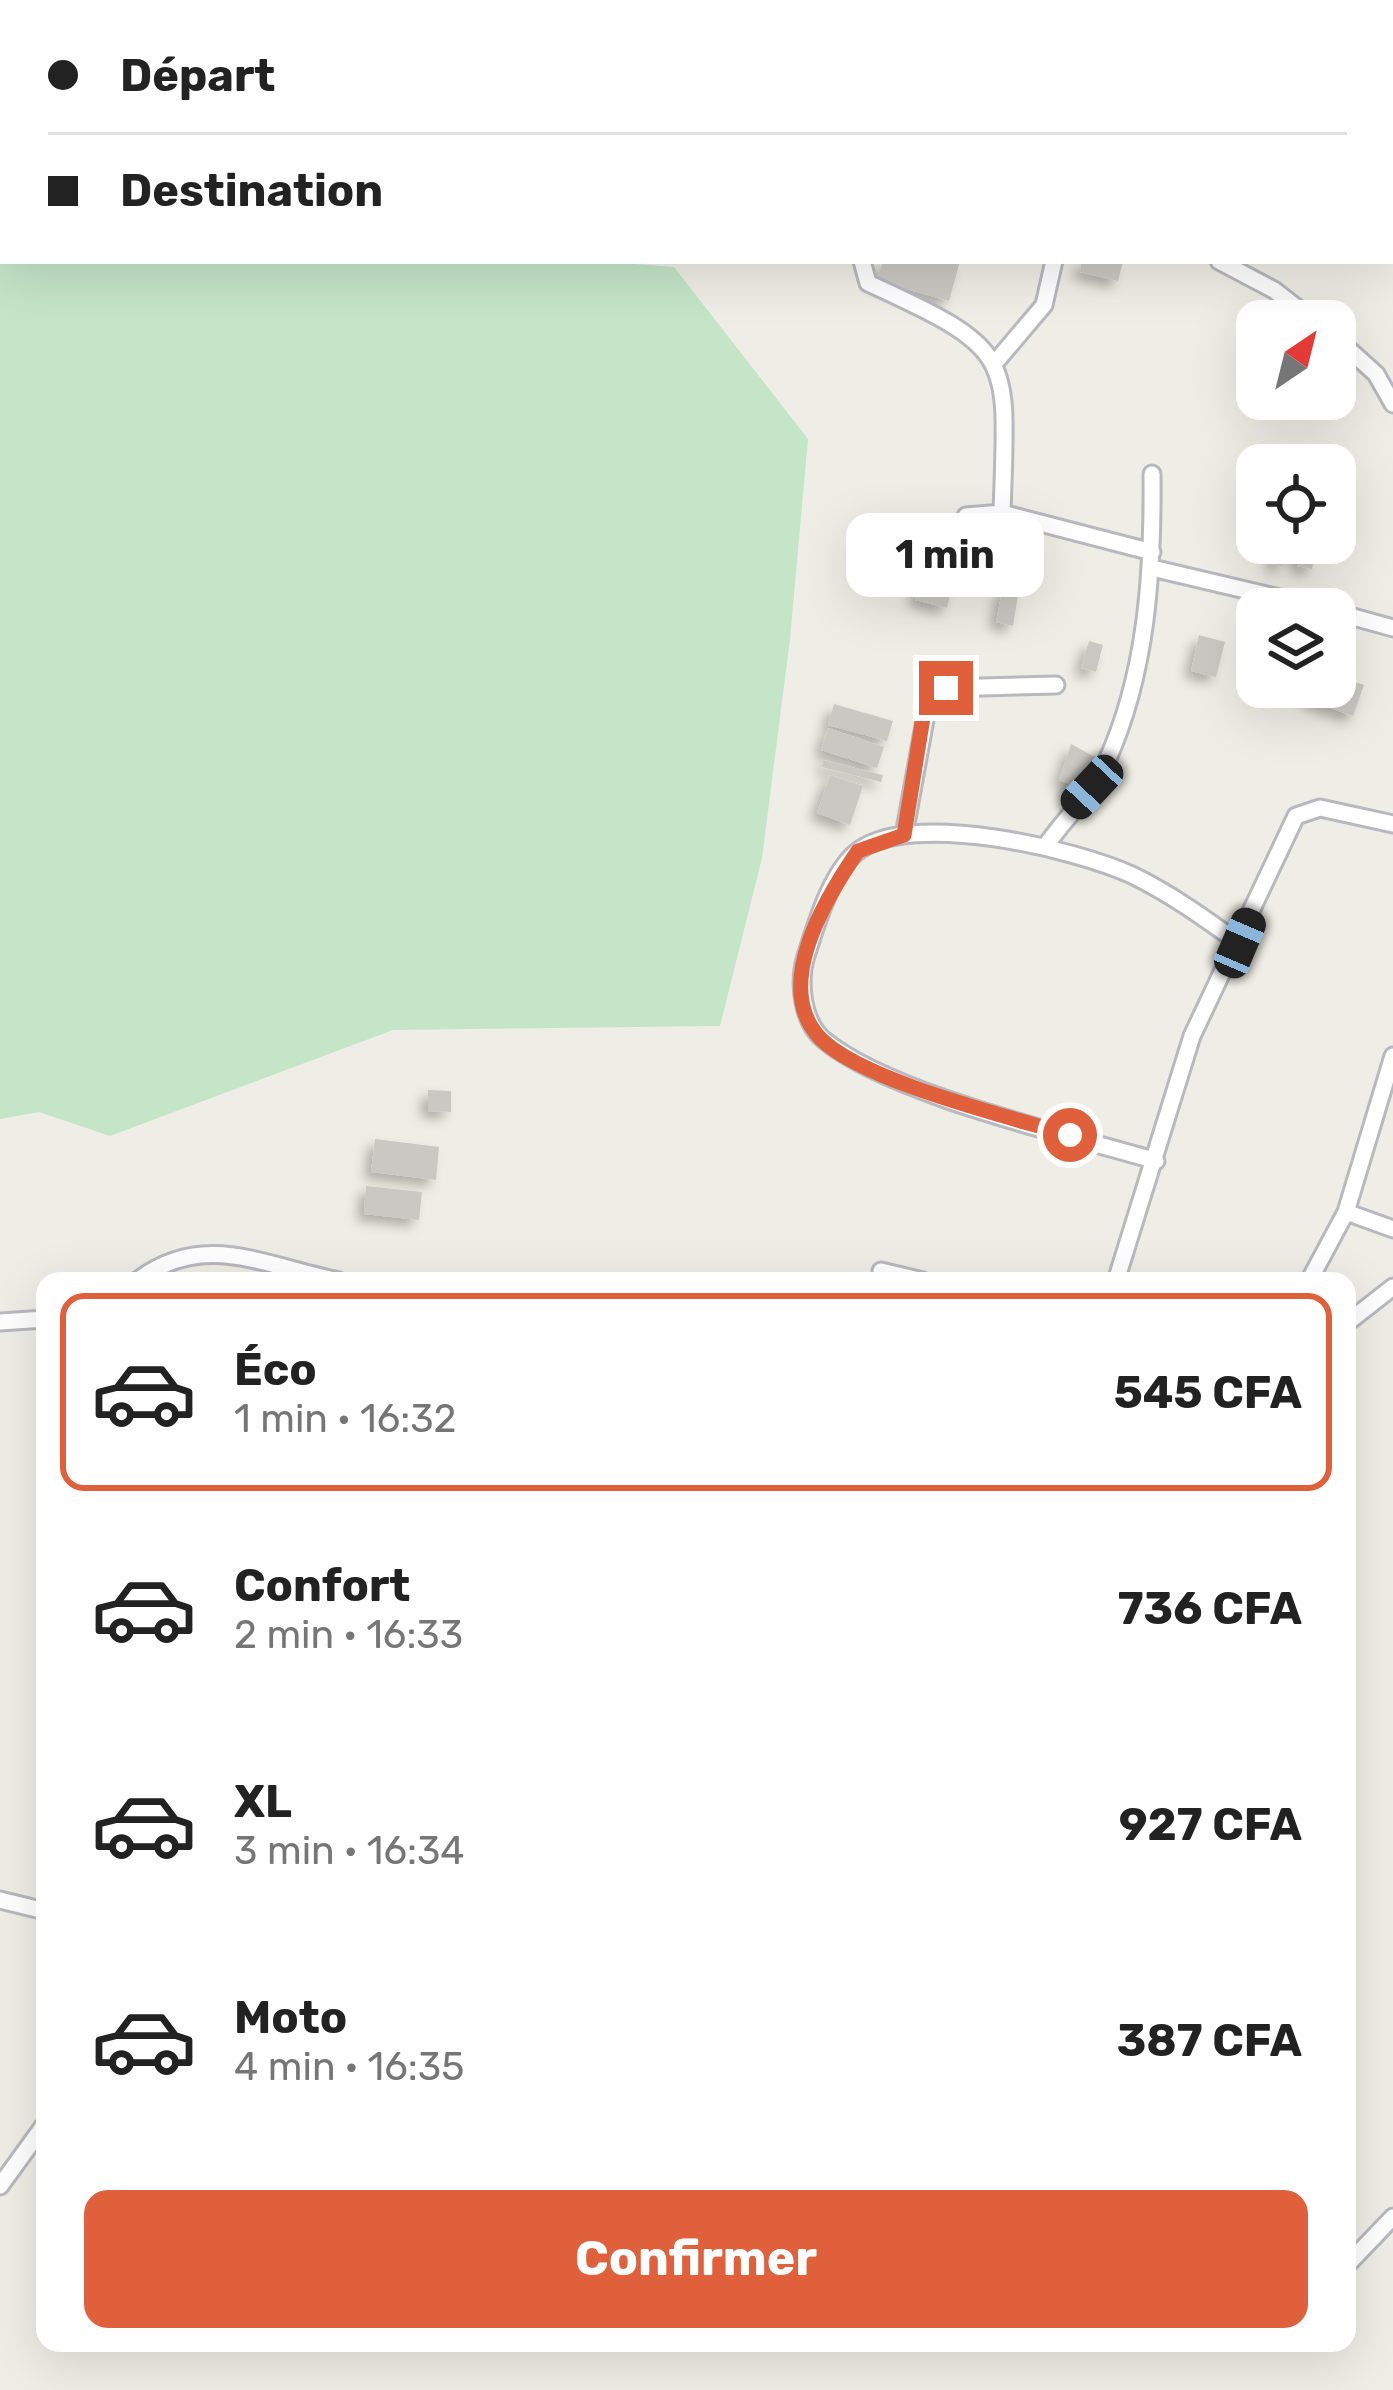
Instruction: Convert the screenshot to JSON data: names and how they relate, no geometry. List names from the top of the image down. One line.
{"north":"top right","page":{"banner":["Départ","Destination"],"bubble":"1 min","list":[{"name":"Éco","note":"1 min · 16:32","value":"545 CFA"},{"name":"Confort","note":"2 min · 16:33","value":"736 CFA"},{"name":"XL","note":"3 min · 16:34","value":"927 CFA"},{"name":"Moto","note":"4 min · 16:35","value":"387 CFA"}],"buttons":"Confirmer"}}
